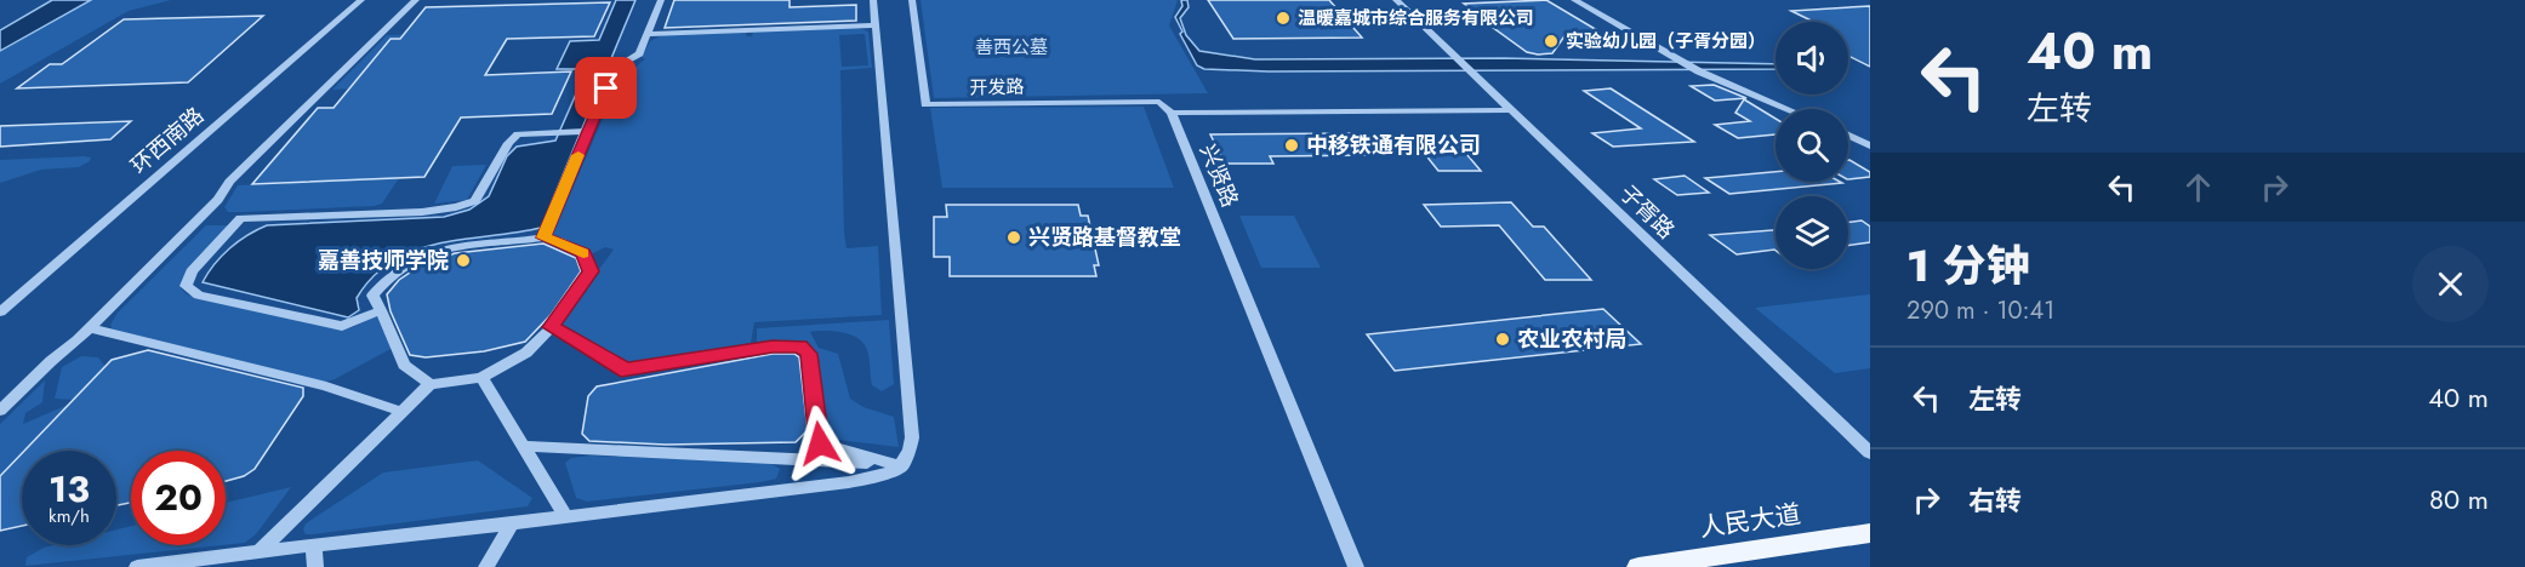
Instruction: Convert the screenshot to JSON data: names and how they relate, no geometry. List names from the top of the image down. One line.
{"streets":{"main road":["人民大道"],"street":["开发路","环西南路","兴贤路","子胥路"]},"crossings":[["开发路","兴贤路"],["兴贤路","子胥路"]],"parks":["善西公墓"],"places":["温暖嘉城市综合服务有限公司","实验幼儿园（子胥分园）","中移铁通有限公司","兴贤路基督教堂","嘉善技师学院","农业农村局"],"page":{"turn":["40 m","左转"],"heading":["1 分钟","290 m · 10:41"],"list":[{"name":"左转","value":"40 m"},{"name":"右转","value":"80 m"}],"speed":"13 km/h","limit":"20"}}
